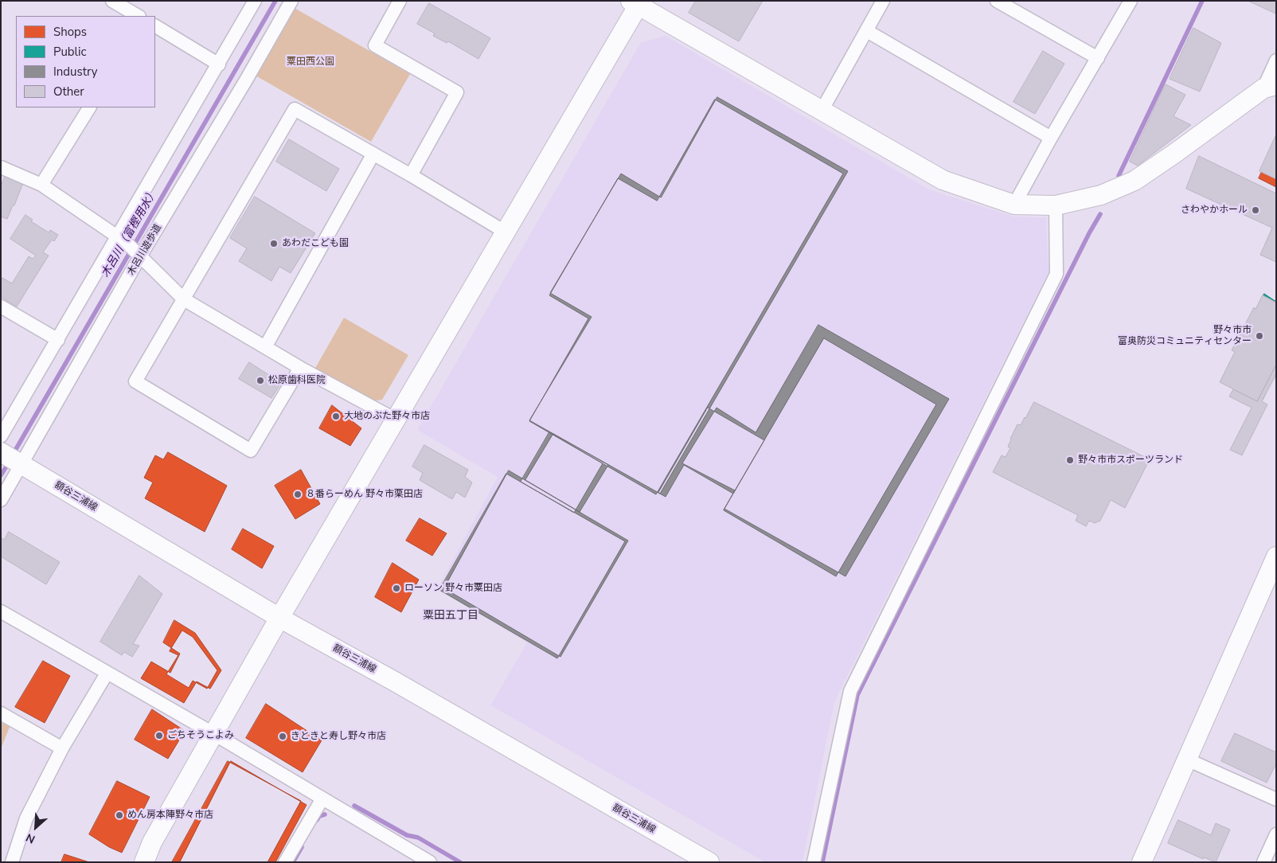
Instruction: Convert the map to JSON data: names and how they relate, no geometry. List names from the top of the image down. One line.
{"streets":{"street":["木呂川遊歩道","額谷三浦線"]},"crossings":[["木呂川遊歩道","額谷三浦線"]],"districts":["粟田五丁目"],"water":["木呂川（富樫用水）"],"parks":["粟田西公園"],"places":["さわやかホール","あわだこども園","野々市市 富奥防災コミュニティセンター","松原歯科医院","大地のぶた野々市店","野々市市スポーツランド","８番らーめん 野々市栗田店","ローソン 野々市粟田店","ごちそうこよみ","きときと寿し野々市店","めん房本陣野々市店"],"legend":["Shops","Public","Industry","Other"],"north":"bottom left"}
